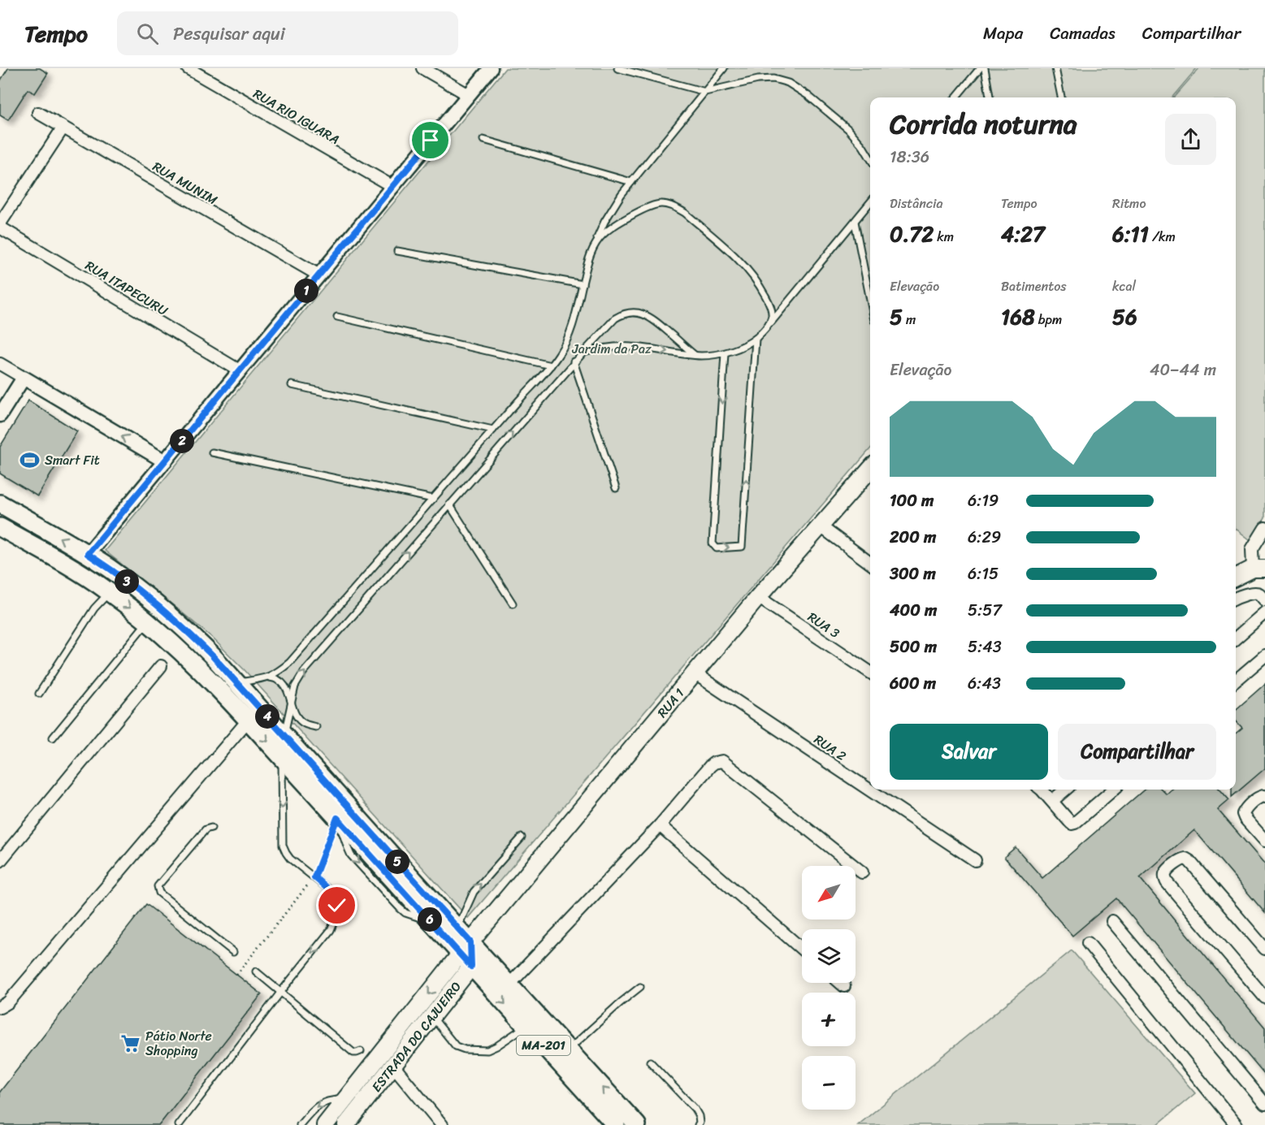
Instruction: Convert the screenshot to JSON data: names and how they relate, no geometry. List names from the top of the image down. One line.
{"streets":{"main road":["RUA 1","ESTRADA DO CAJUEIRO","MA-201"],"street":["RUA RIO IGUARA","RUA MUNIM","RUA ITAPECURU","RUA 3","RUA 2"]},"crossings":[["RUA 3","RUA 1"],["RUA 1","RUA 2"],["RUA 1","ESTRADA DO CAJUEIRO"],["RUA 1","MA-201"],["ESTRADA DO CAJUEIRO","MA-201"]],"parks":["Jardim da Paz"],"places":{"sports":["Smart Fit"],"supermarket":["Pátio Norte Shopping"]},"north":"bottom left","page":{"header":"Tempo","search":"Pesquisar aqui","nav":["Mapa","Camadas","Compartilhar"],"heading":["Corrida noturna","18:36"],"stats":[["Distância","0.72 km"],["Tempo","4:27"],["Ritmo","6:11 /km"],["Elevação","5 m"],["Batimentos","168 bpm"],["kcal","56"]],"pins":["1","2","3","4","5","6"],"chart":["Elevação","40–44 m"],"list":[{"name":"100 m","note":"6:19"},{"name":"200 m","note":"6:29"},{"name":"300 m","note":"6:15"},{"name":"400 m","note":"5:57"},{"name":"500 m","note":"5:43"},{"name":"600 m","note":"6:43"}],"buttons":["Salvar","Compartilhar"],"map_buttons":["+","−"]}}
